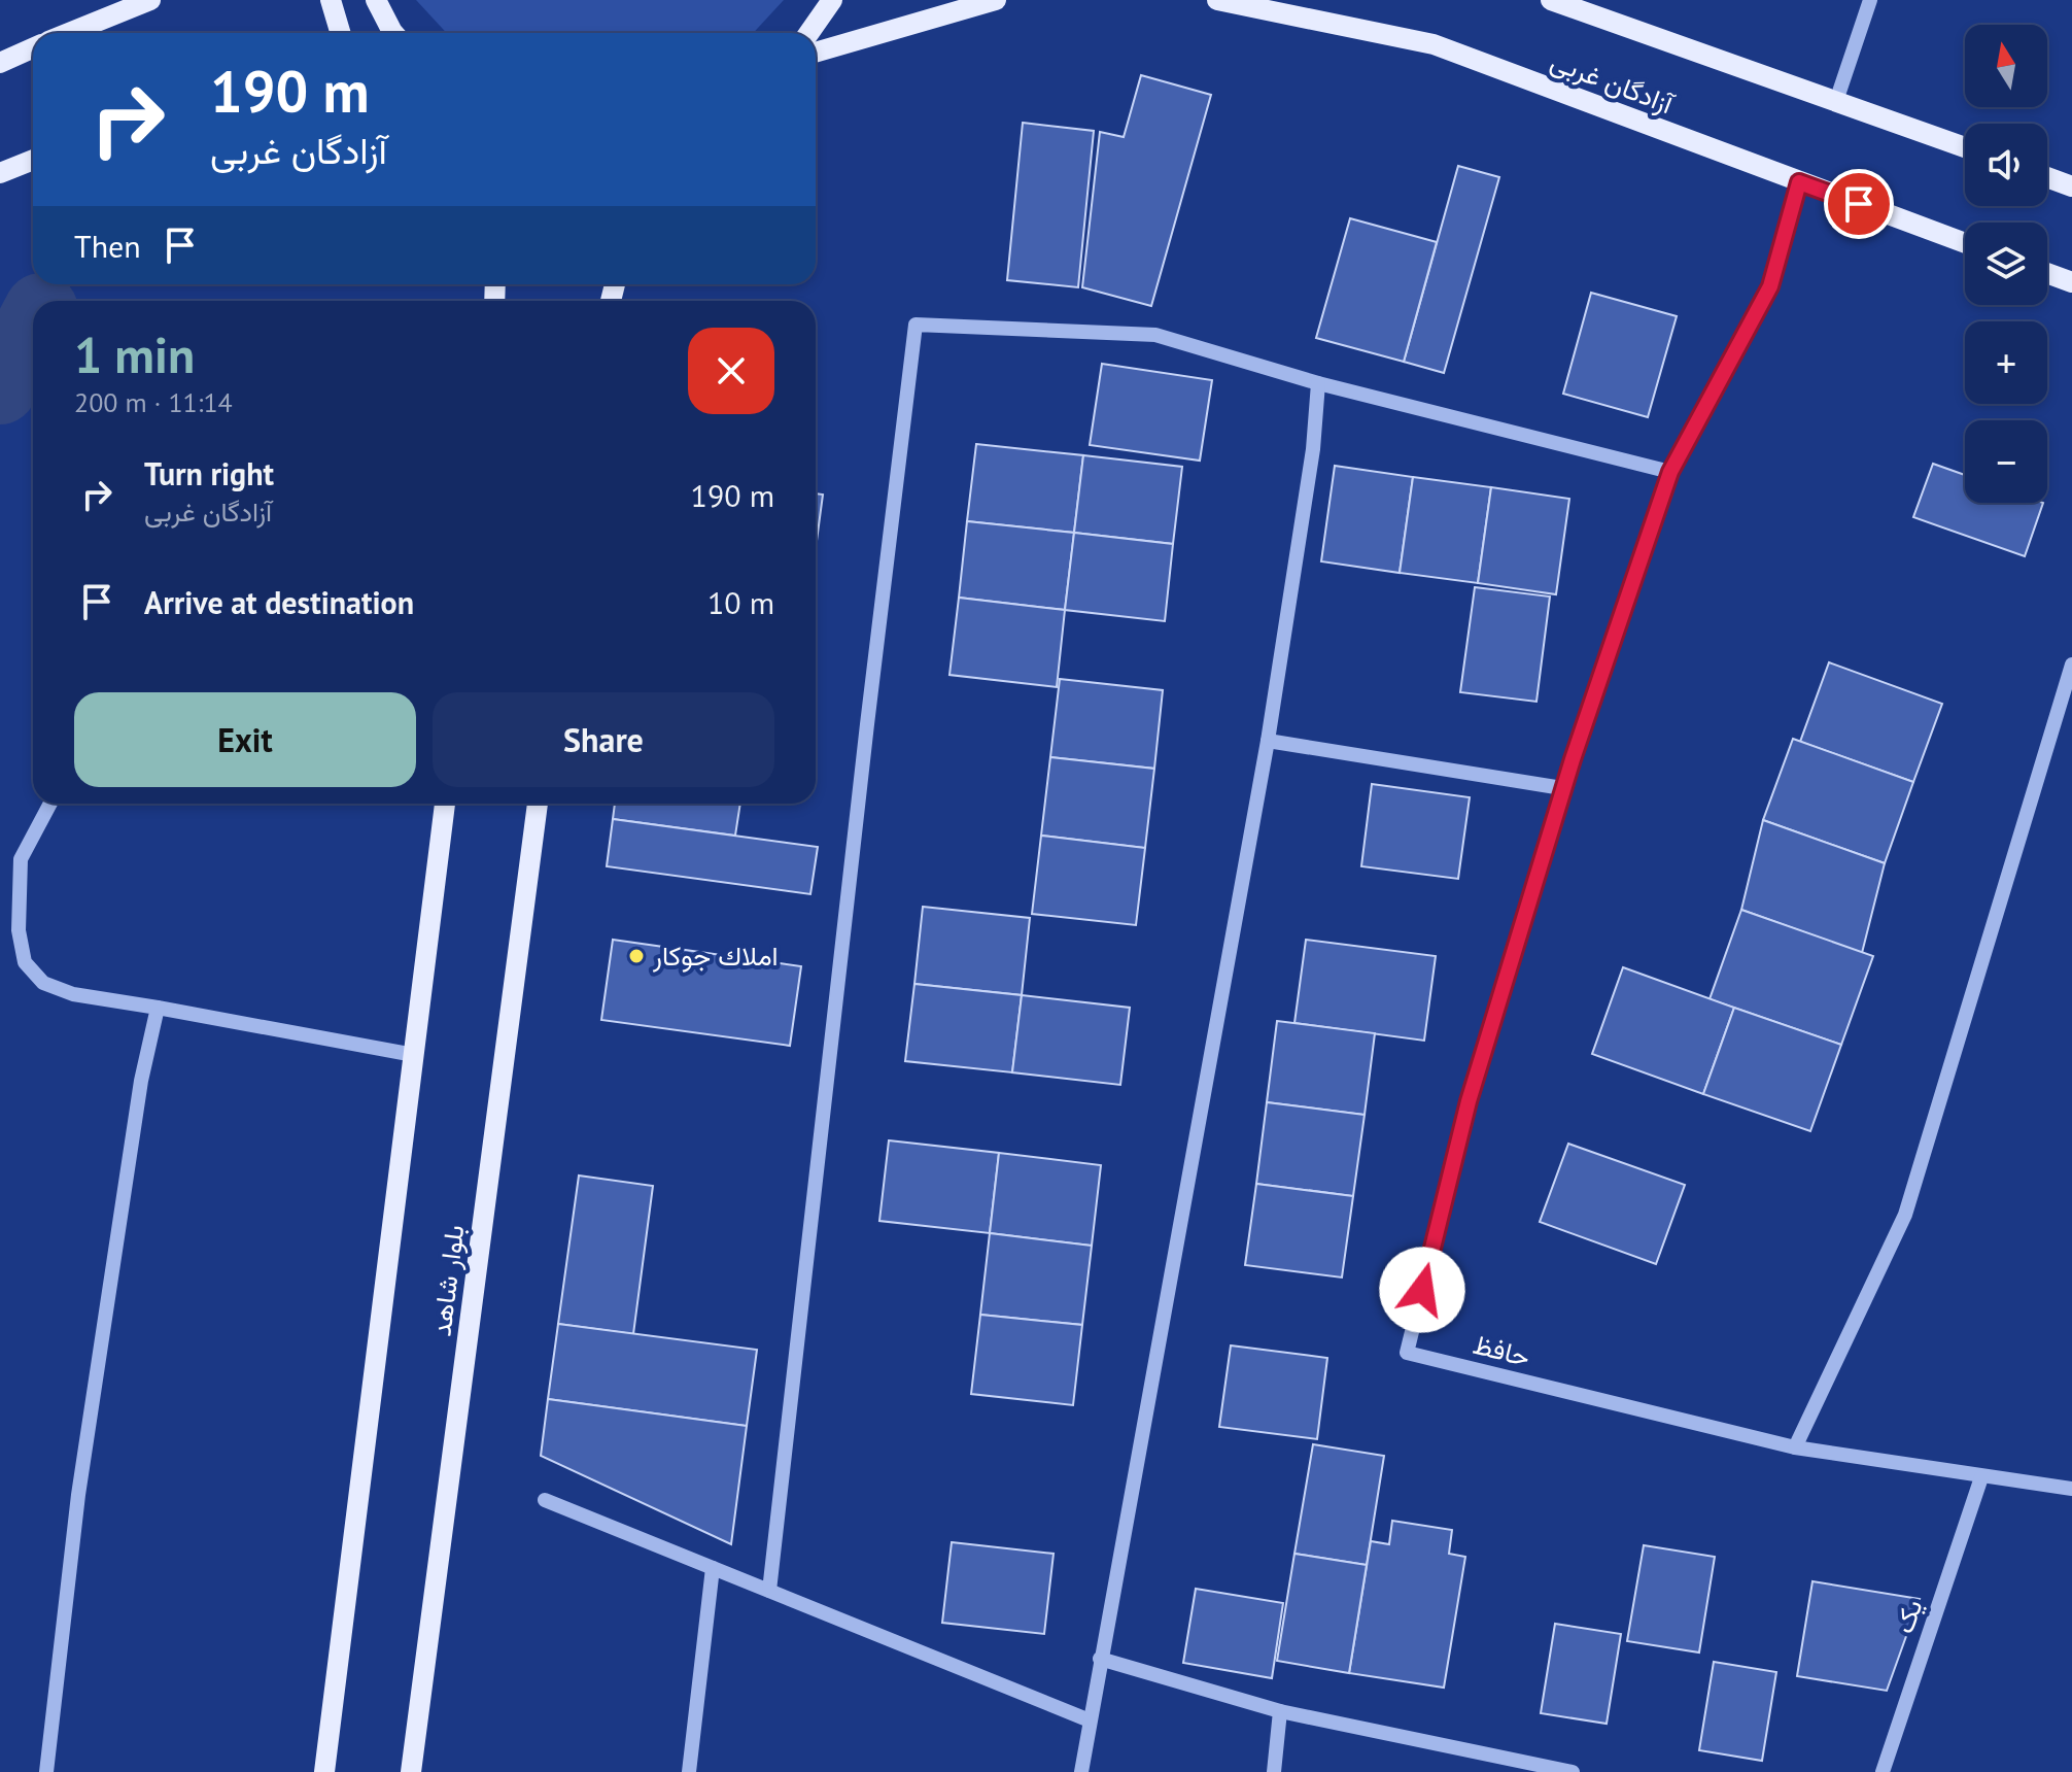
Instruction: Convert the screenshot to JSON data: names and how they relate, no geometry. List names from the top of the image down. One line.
{"streets":{"main road":["آزادگان غربی","بلوار شاهد"],"street":["حافظ","یک"]},"crossings":[["آزادگان غربی","حافظ"],["حافظ","یک"]],"places":["املاك جوكار"],"north":"top","page":{"map_buttons":["+","−"],"turn":["190 m","آزادگان غربی"],"then":"Then","heading":["1 min","200 m · 11:14"],"list":[{"name":"Turn right","note":"آزادگان غربی","value":"190 m"},{"name":"Arrive at destination","value":"10 m"}],"buttons":["Exit","Share"]}}
